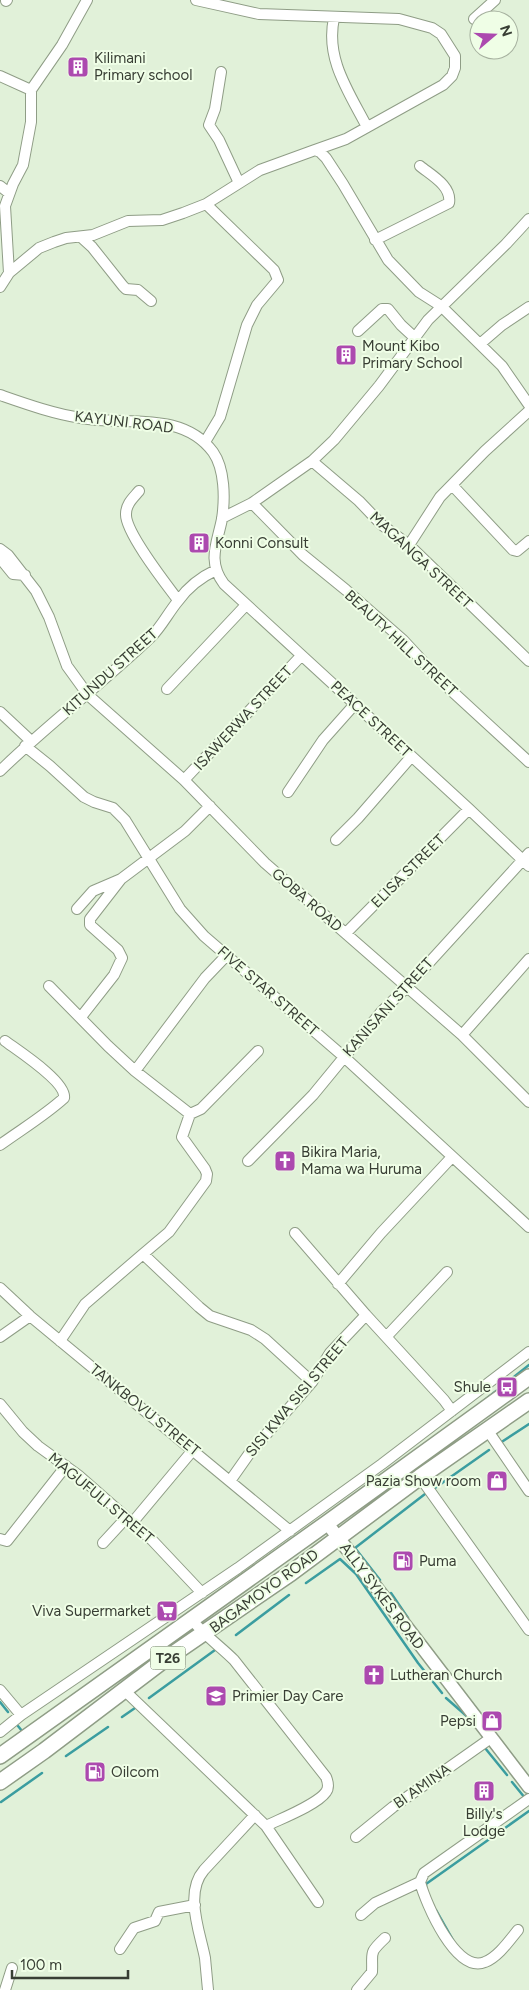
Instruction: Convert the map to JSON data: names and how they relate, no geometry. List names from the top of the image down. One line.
{"streets":{"highway":["BAGAMOYO ROAD","T26"],"main road":["ALLY SYKES ROAD"],"street":["KAYUNI ROAD","MAGANGA STREET","BEAUTY HILL STREET","KITUNDU STREET","ISAWERWA STREET","PEACE STREET","ELISA STREET","GOBA ROAD","FIVE STAR STREET","KANISANI STREET","SISI KWA SISI STREET","TANKBOVU STREET","MAGUFULI STREET","BI AMINA"]},"crossings":[["KAYUNI ROAD","KITUNDU STREET"],["KAYUNI ROAD","PEACE STREET"],["KITUNDU STREET","PEACE STREET"],["KITUNDU STREET","GOBA ROAD"],["KITUNDU STREET","FIVE STAR STREET"],["ISAWERWA STREET","PEACE STREET"],["ISAWERWA STREET","GOBA ROAD"],["PEACE STREET","ELISA STREET"],["PEACE STREET","KANISANI STREET"],["ELISA STREET","GOBA ROAD"],["GOBA ROAD","KANISANI STREET"],["FIVE STAR STREET","KANISANI STREET"],["SISI KWA SISI STREET","TANKBOVU STREET"],["BAGAMOYO ROAD","ALLY SYKES ROAD"],["ALLY SYKES ROAD","BI AMINA"]],"places":{"building":["Kilimani Primary school","Mount Kibo Primary School","Konni Consult","Billy's Lodge"],"church":["Bikira Maria, Mama wa Huruma","Lutheran Church"],"bus stop":["Shule"],"shop":["Pazia Show room","Pepsi"],"fuel station":["Puma","Oilcom"],"supermarket":["Viva Supermarket"],"school or university":["Primier Day Care"]},"scale_bar":"100 m","north":"right"}
